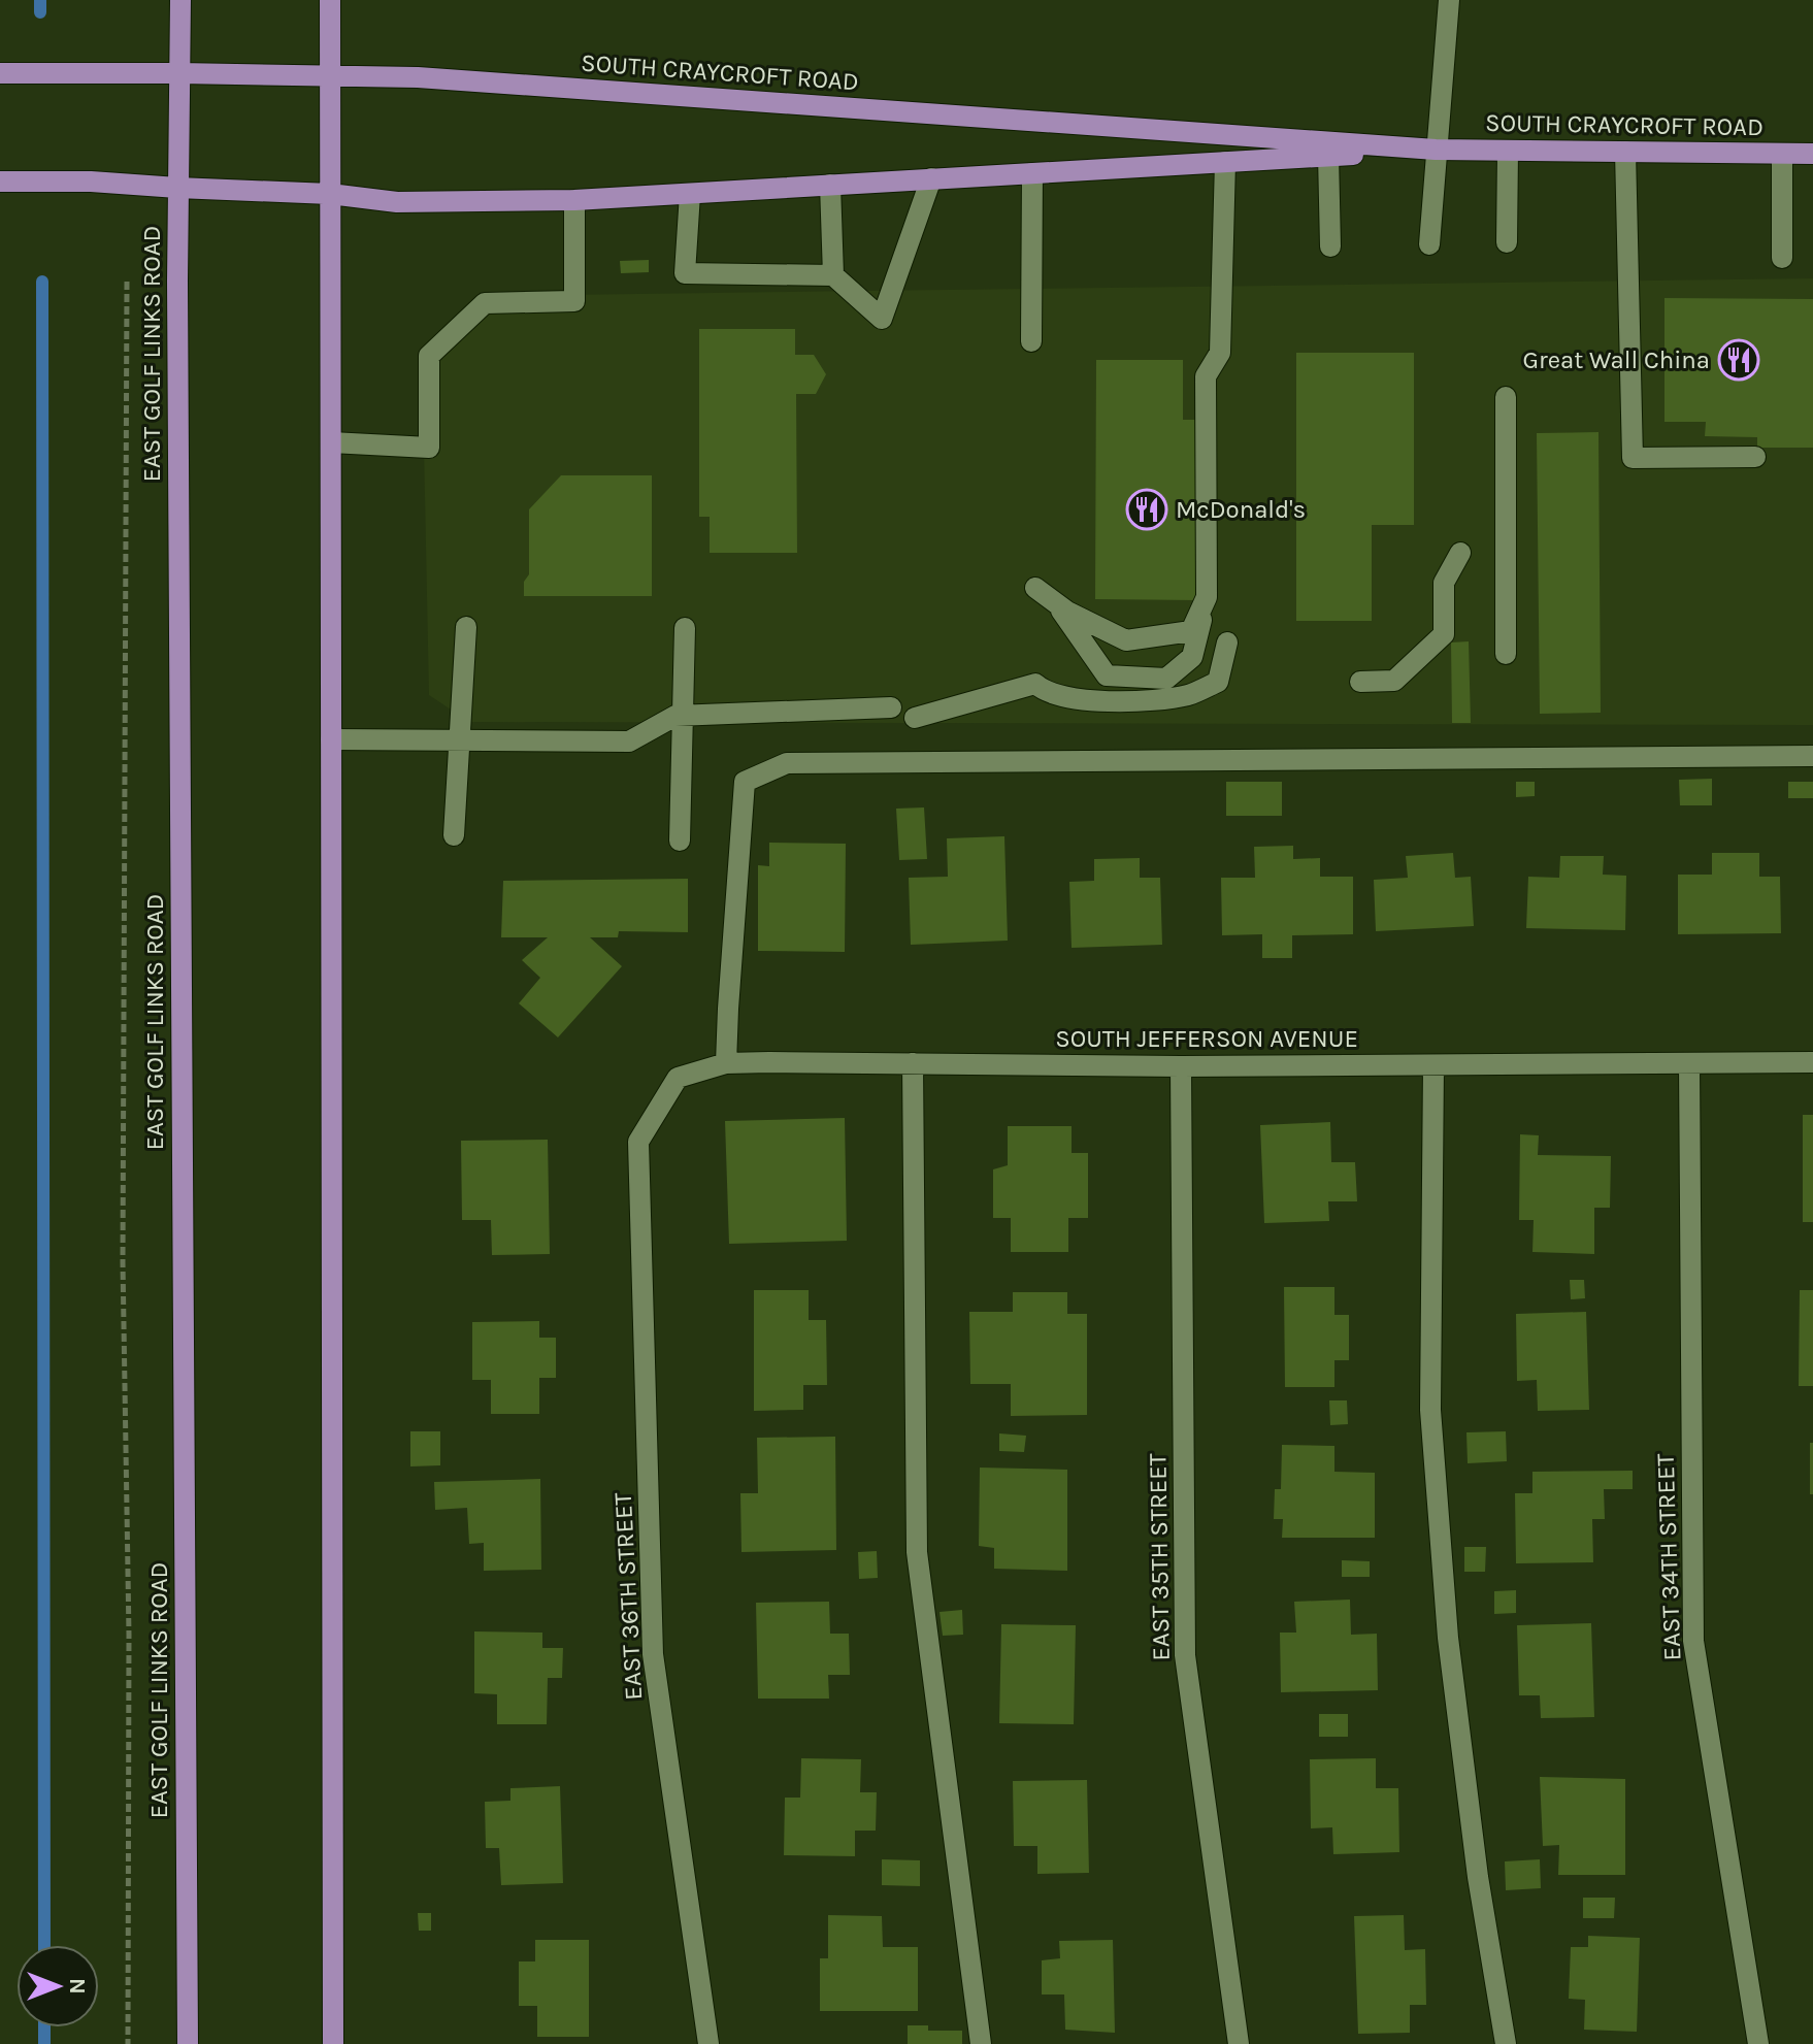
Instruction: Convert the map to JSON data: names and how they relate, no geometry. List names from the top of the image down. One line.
{"streets":{"main road":["SOUTH CRAYCROFT ROAD","EAST GOLF LINKS ROAD"],"street":["SOUTH JEFFERSON AVENUE","EAST 35TH STREET","EAST 34TH STREET","EAST 36TH STREET"]},"crossings":[["SOUTH CRAYCROFT ROAD","EAST GOLF LINKS ROAD"],["SOUTH JEFFERSON AVENUE","EAST 35TH STREET"],["SOUTH JEFFERSON AVENUE","EAST 34TH STREET"],["SOUTH JEFFERSON AVENUE","EAST 36TH STREET"]],"places":{"restaurant":["Great Wall China","McDonald's"]},"north":"right"}
